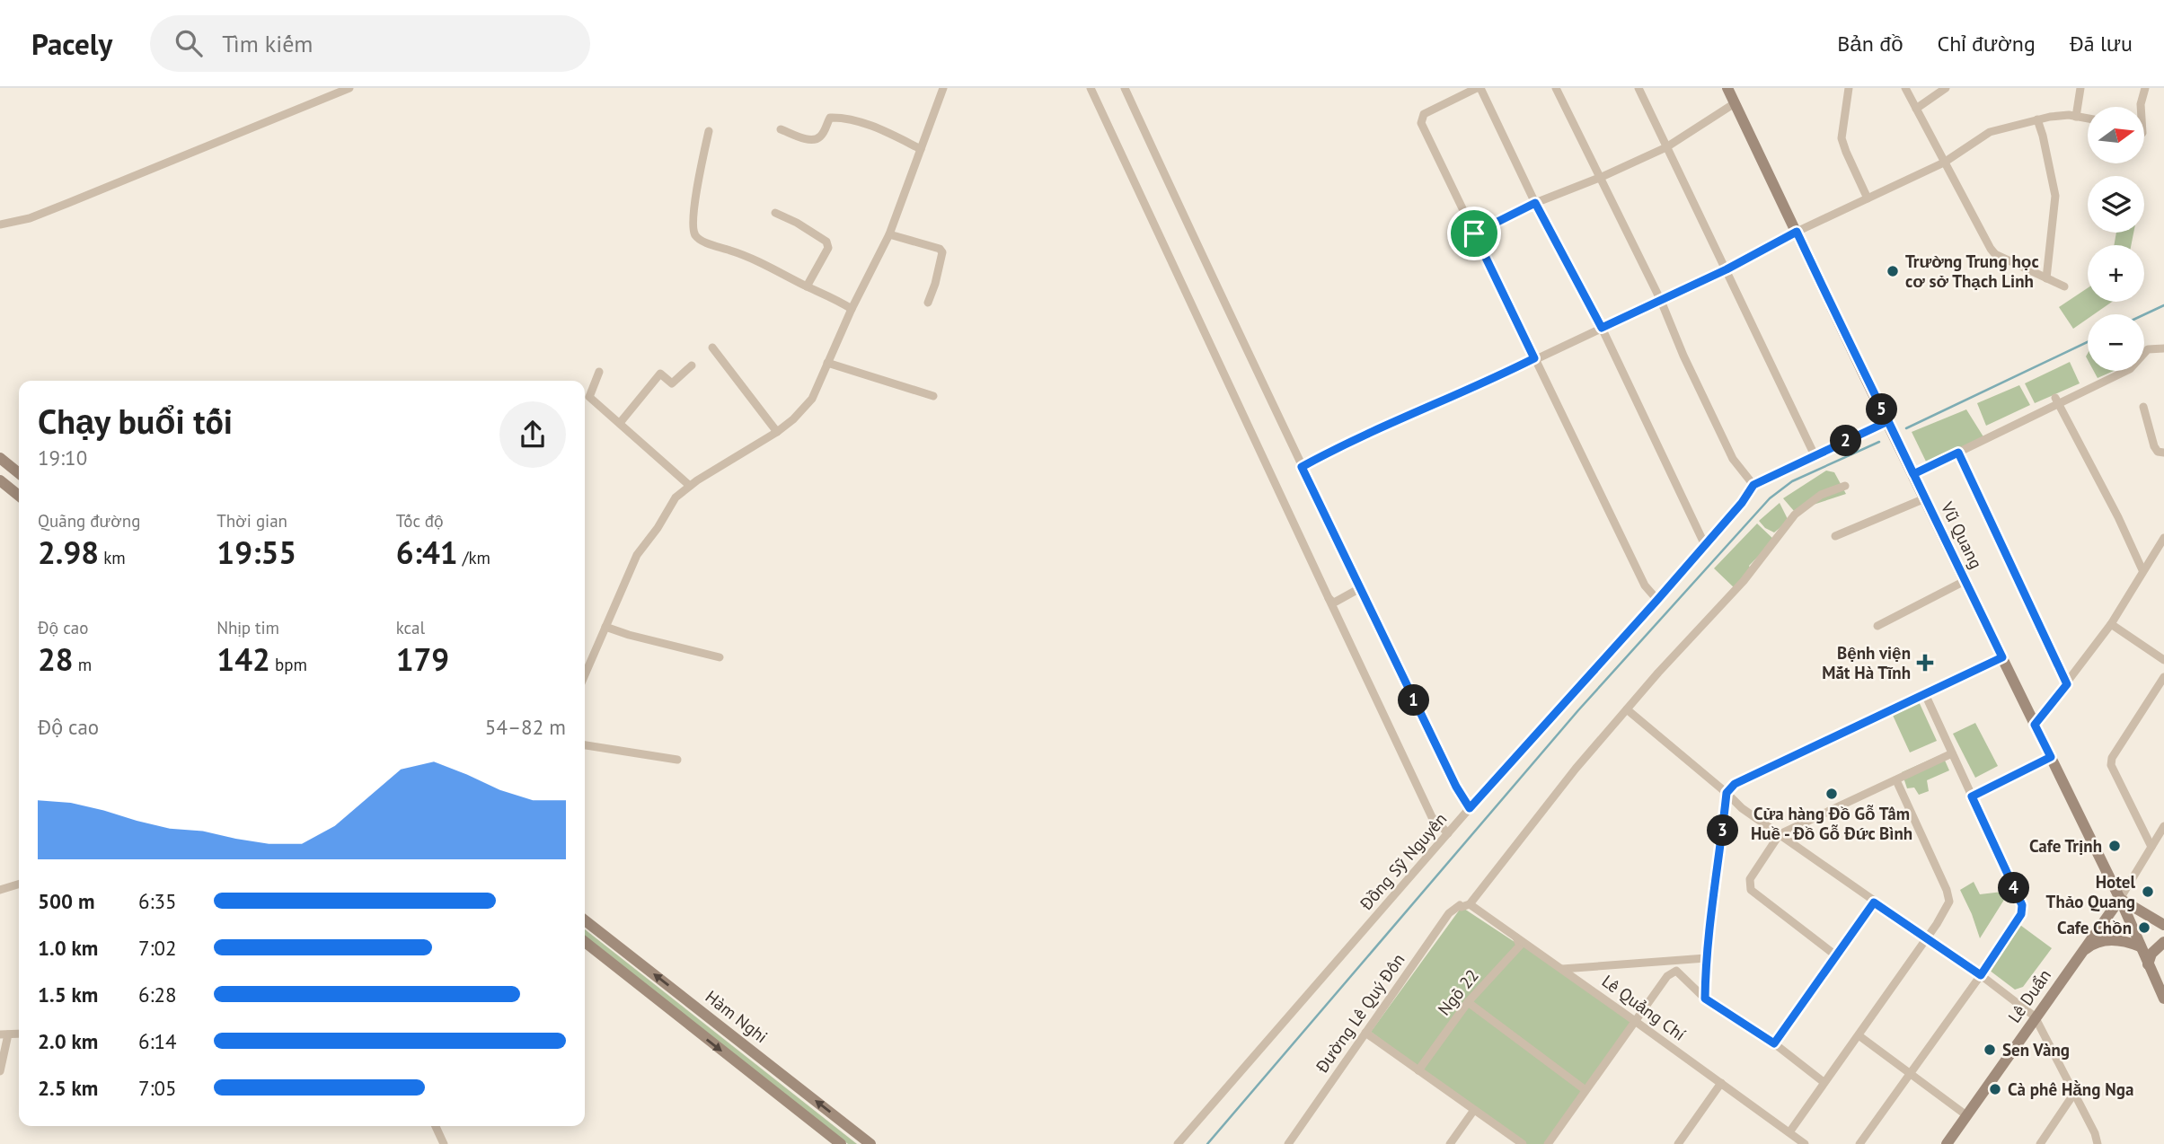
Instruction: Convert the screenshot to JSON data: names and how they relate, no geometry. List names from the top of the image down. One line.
{"streets":{"main road":["Vũ Quang","Lê Duẩn","Hàm Nghi"],"street":["Đồng Sỹ Nguyên","Ngõ 22","Lê Quảng Chí","Đường Lê Quý Đôn"]},"crossings":[["Vũ Quang","Đồng Sỹ Nguyên"],["Vũ Quang","Lê Duẩn"],["Ngõ 22","Lê Quảng Chí"],["Lê Quảng Chí","Đường Lê Quý Đôn"]],"places":{"other":["Trường Trung học cơ sở Thạch Linh","Cửa hàng Đồ Gỗ Tâm Huề - Đồ Gỗ Đức Bình","Cafe Trịnh","Hotel Thảo Quang","Cafe Chồn","Sen Vàng","Cà phê Hằng Nga"],"health":["Bệnh viện Mắt Hà Tĩnh"]},"north":"right","page":{"header":"Pacely","search":"Tìm kiếm","nav":["Bản đồ","Chỉ đường","Đã lưu"],"map_buttons":["+","−"],"heading":["Chạy buổi tối","19:10"],"pins":["5","2","1","3","4"],"stats":[["Quãng đường","2.98 km"],["Thời gian","19:55"],["Tốc độ","6:41 /km"],["Độ cao","28 m"],["Nhịp tim","142 bpm"],["kcal","179"]],"chart":["Độ cao","54–82 m"],"list":[{"name":"500 m","note":"6:35"},{"name":"1.0 km","note":"7:02"},{"name":"1.5 km","note":"6:28"},{"name":"2.0 km","note":"6:14"},{"name":"2.5 km","note":"7:05"}]}}
